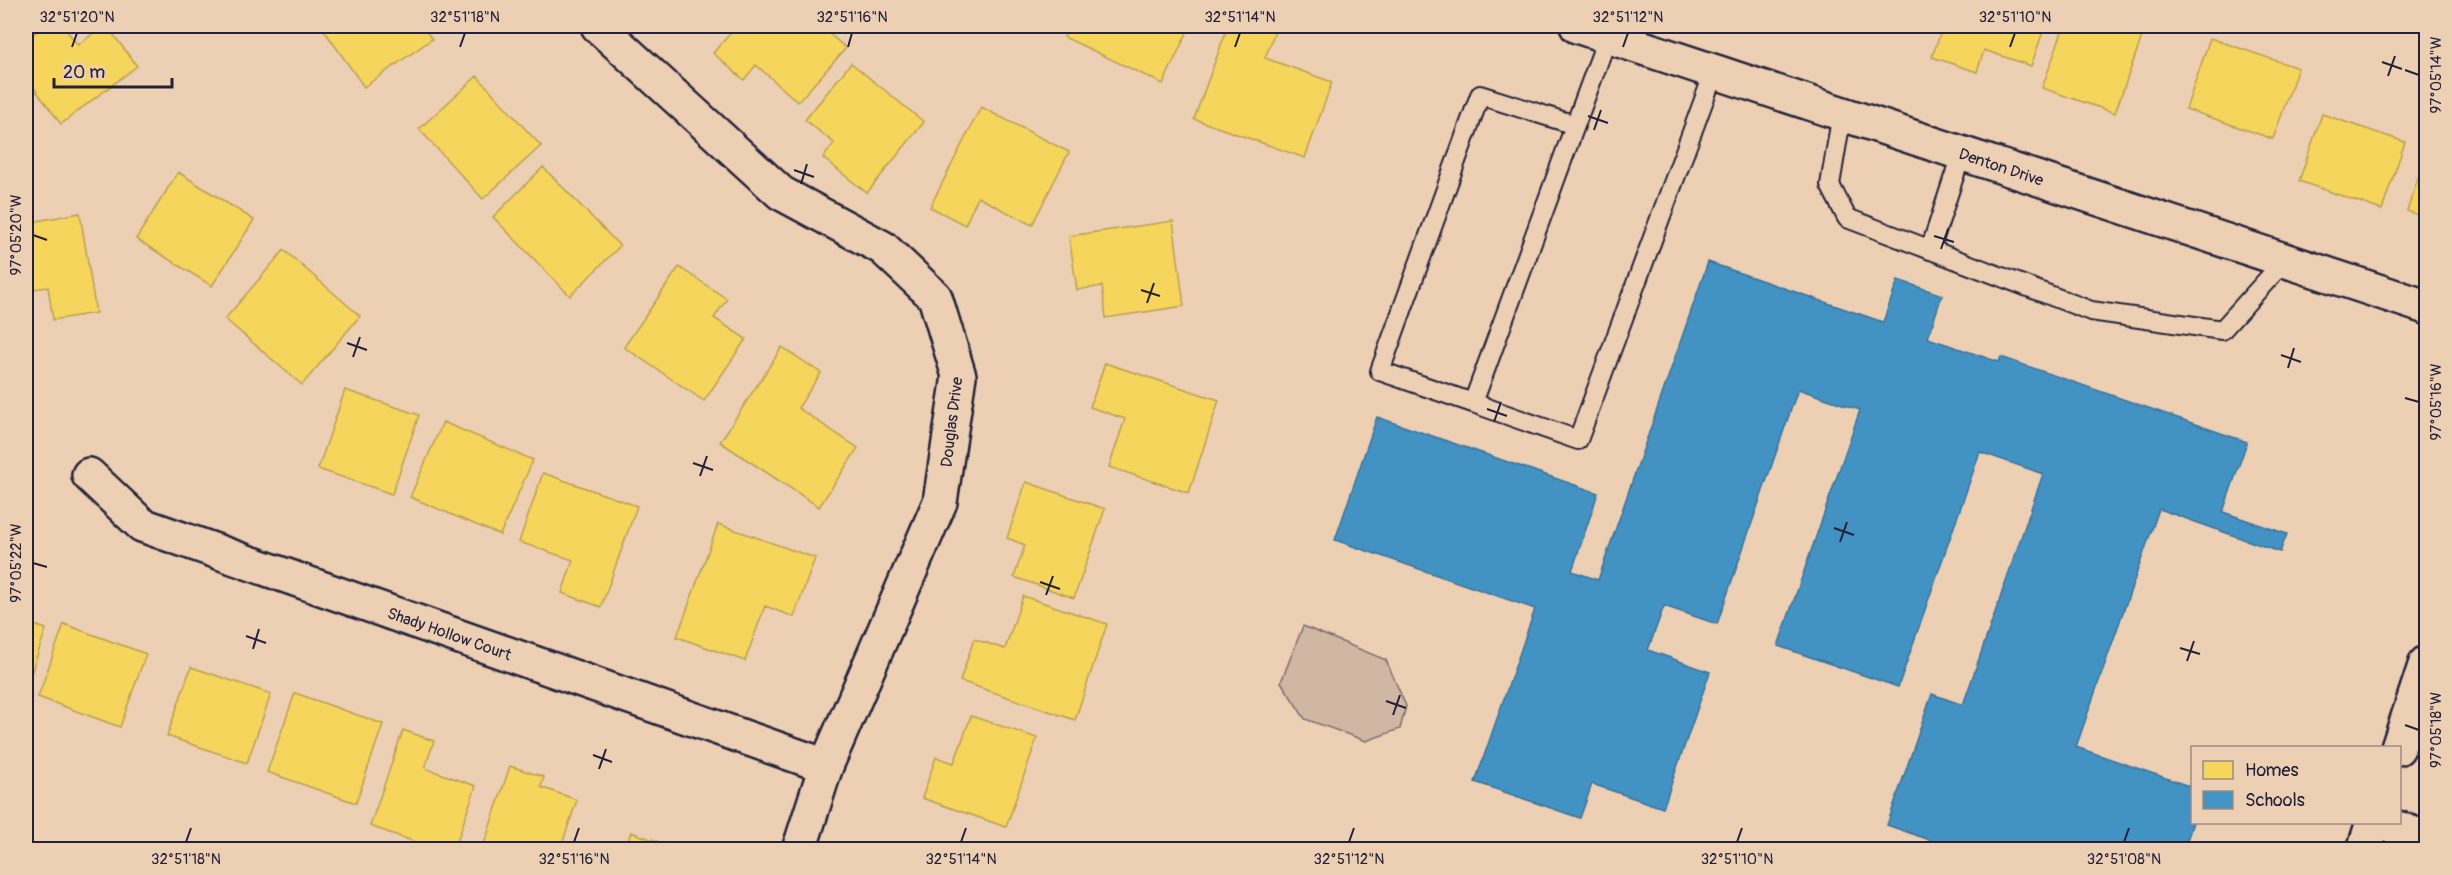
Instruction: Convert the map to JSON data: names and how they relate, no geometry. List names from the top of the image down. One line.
{"streets":{"street":["Denton Drive","Douglas Drive","Shady Hollow Court"]},"crossings":[["Douglas Drive","Shady Hollow Court"]],"legend":["Homes","Schools"],"scale_bar":"20 m","coordinates":["32°51'20\"N","32°51'18\"N","32°51'16\"N","32°51'14\"N","32°51'12\"N","32°51'10\"N","97°05'14\"W","97°05'20\"W","97°05'16\"W","97°05'22\"W","97°05'18\"W","32°51'08\"N"]}
